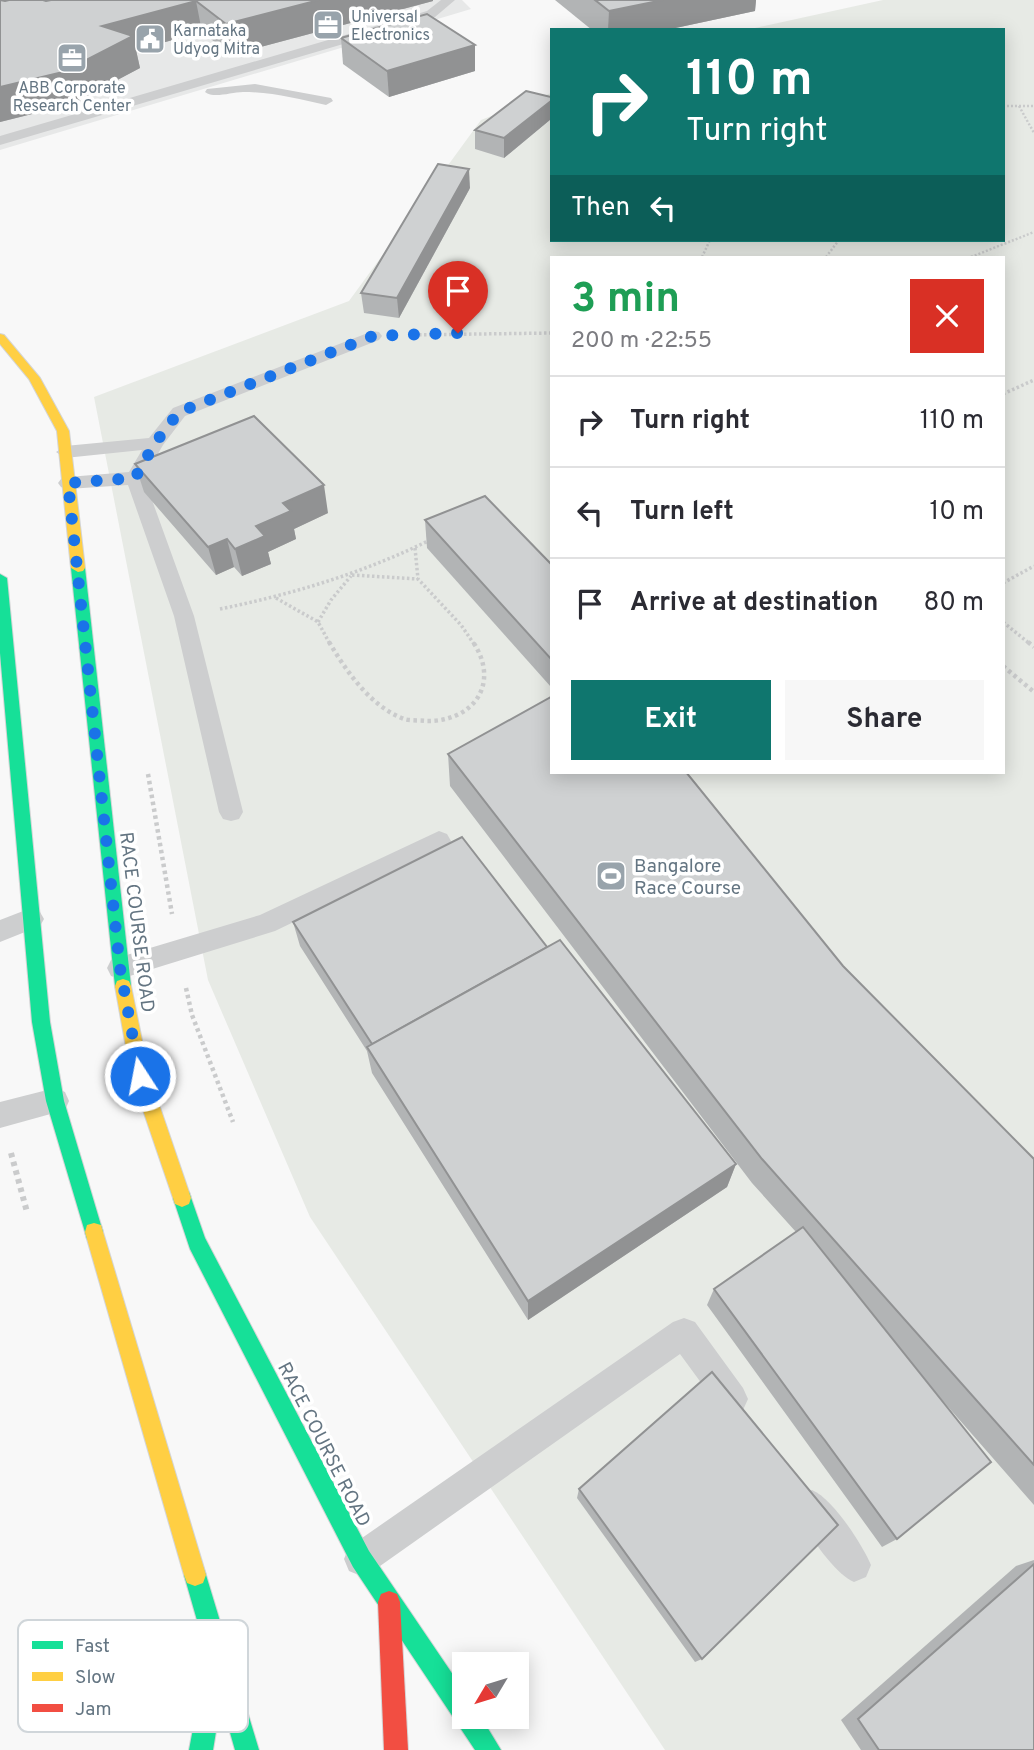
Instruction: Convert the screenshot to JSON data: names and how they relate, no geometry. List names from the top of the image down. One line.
{"streets":{"main road":["RACE COURSE ROAD"]},"places":{"office":["Universal Electronics","ABB Corporate Research Center"],"public building":["Karnataka Udyog Mitra"],"sports":["Bangalore Race Course"]},"legend":["Fast","Slow","Jam"],"north":"bottom left","page":{"turn":["110 m","Turn right"],"then":"Then","heading":["3 min","200 m · 22:55"],"list":[{"name":"Turn right","value":"110 m"},{"name":"Turn left","value":"10 m"},{"name":"Arrive at destination","value":"80 m"}],"buttons":["Exit","Share"]}}
